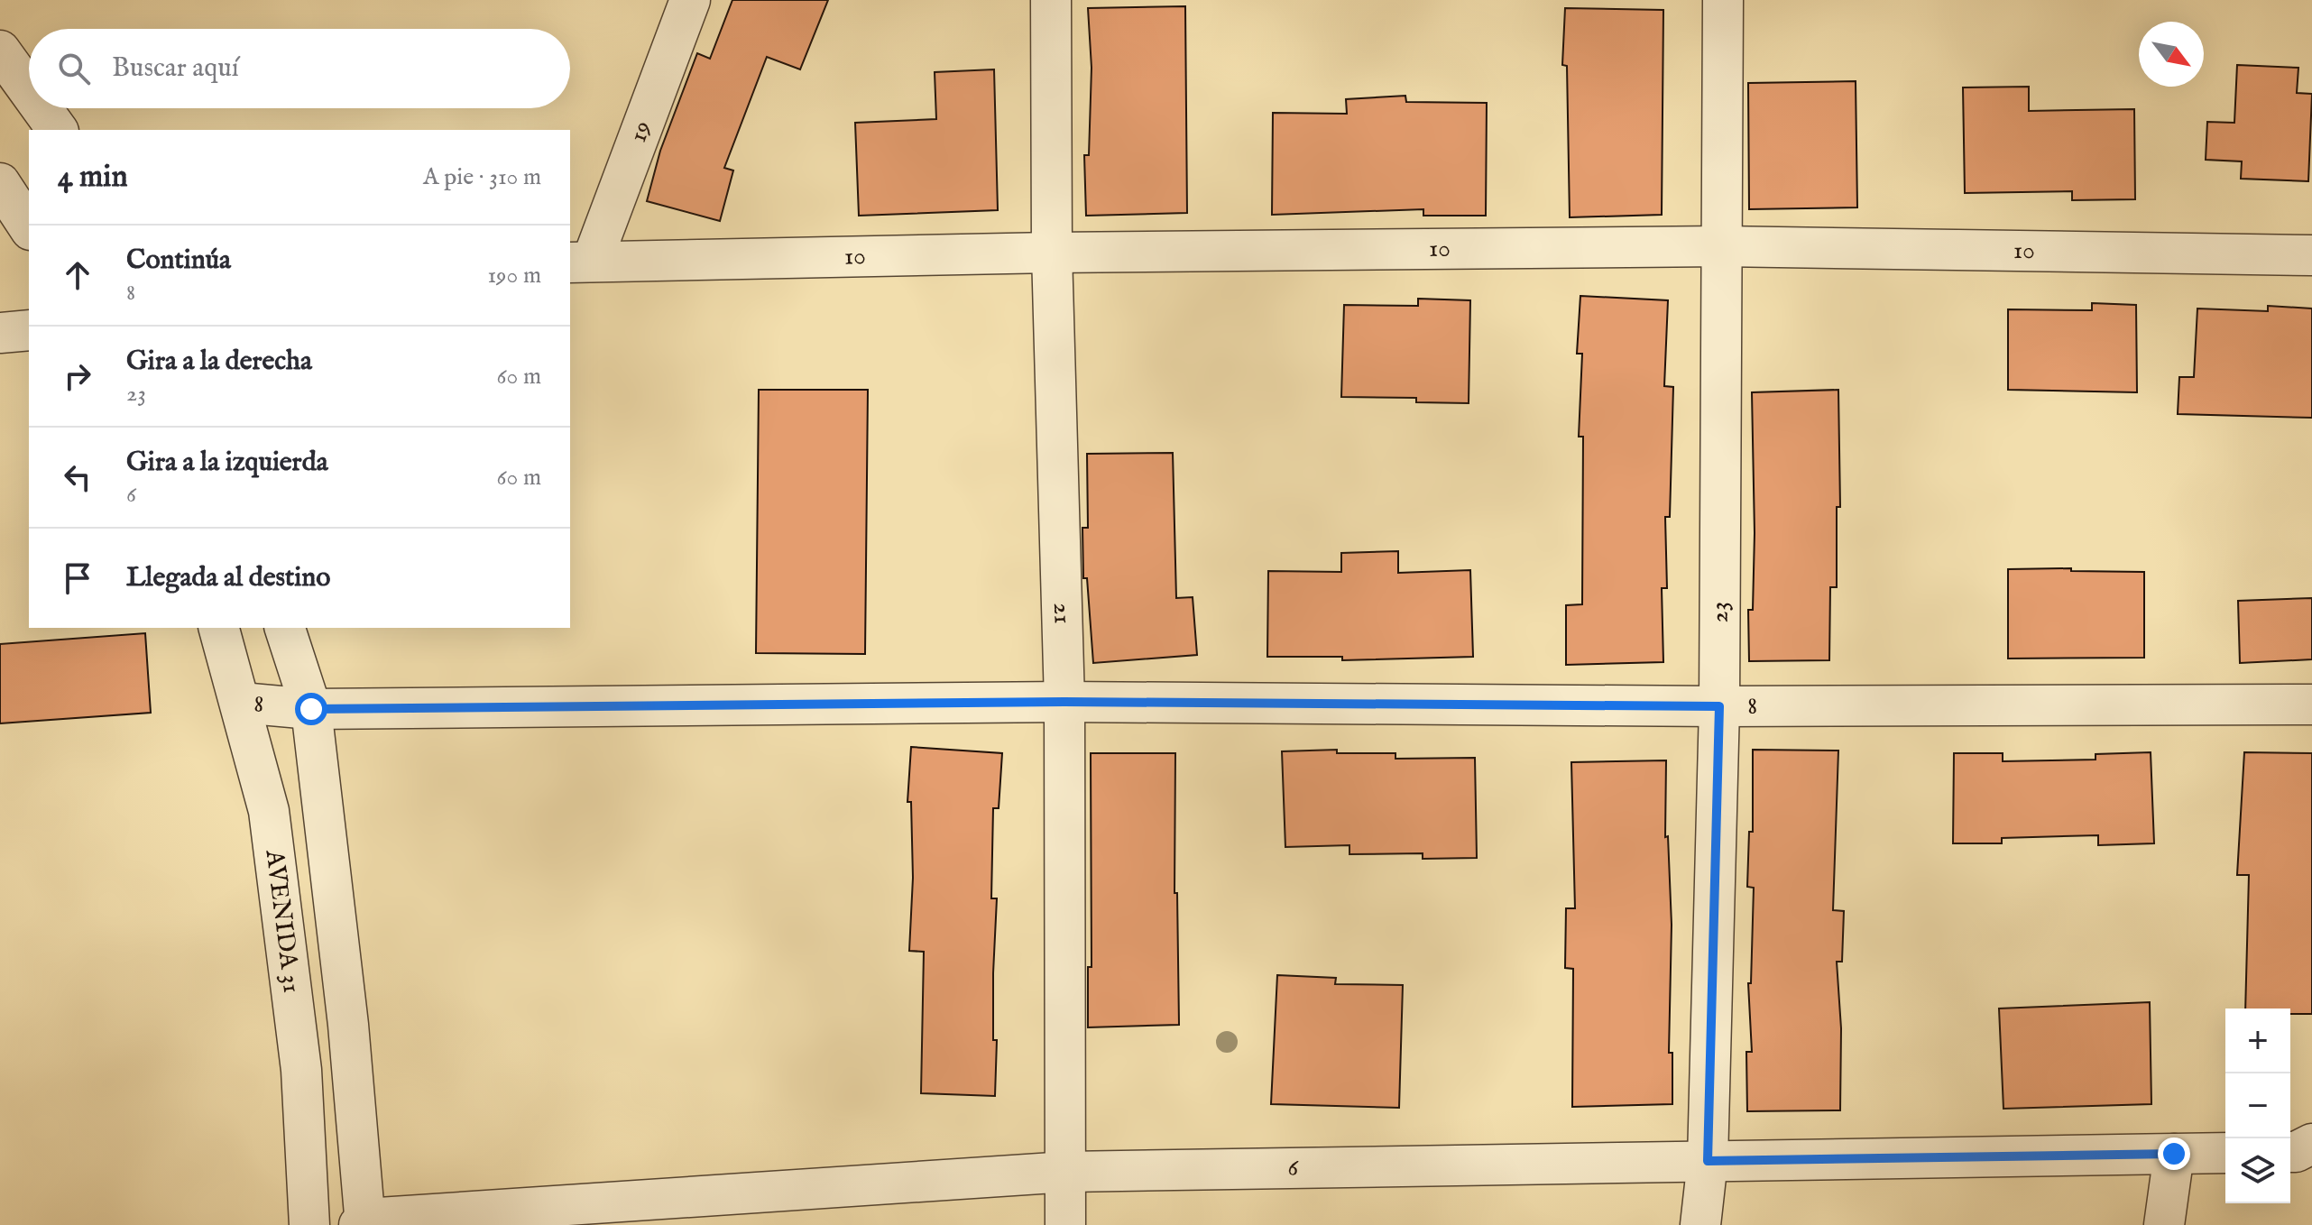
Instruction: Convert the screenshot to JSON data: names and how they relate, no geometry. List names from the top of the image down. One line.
{"streets":{"street":["19","10","21","23","8","AVENIDA 31","6"]},"crossings":[["19","10"],["10","21"],["10","23"],["21","8"],["21","6"],["23","8"],["23","6"],["8","AVENIDA 31"],["AVENIDA 31","6"]],"north":"bottom right","page":{"search":"Buscar aquí","heading":["4 min","A pie · 310 m"],"list":[["Continúa","8","190 m"],["Gira a la derecha","23","60 m"],["Gira a la izquierda","6","60 m"],"Llegada al destino"],"map_buttons":["+","−"]}}
